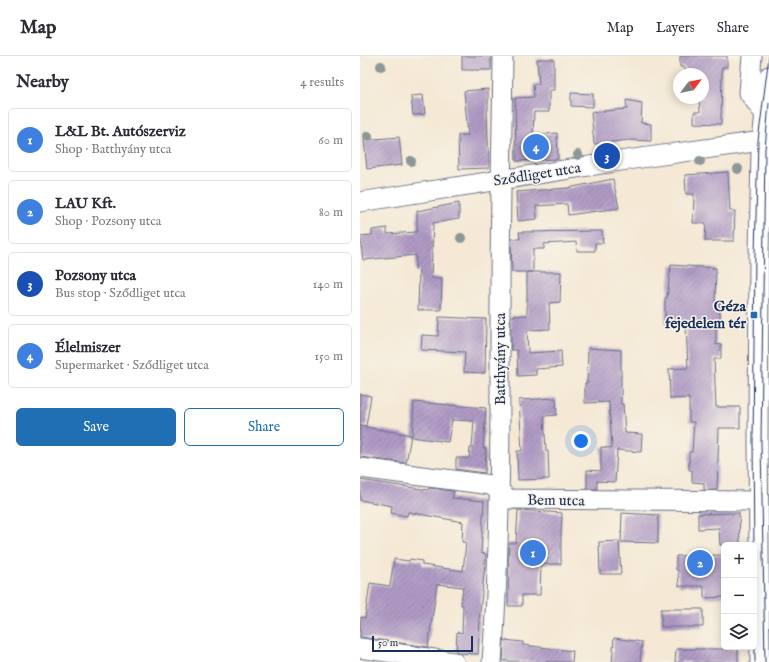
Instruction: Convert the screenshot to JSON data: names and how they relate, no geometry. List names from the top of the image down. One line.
{"streets":{"street":["Sződliget utca","Batthyány utca","Bem utca"]},"crossings":[["Sződliget utca","Batthyány utca"],["Batthyány utca","Bem utca"]],"places":{"transit":["Géza fejedelem tér"]},"scale_bar":"50 m","north":"top right","page":{"header":"Map","nav":["Map","Layers","Share"],"heading":["Nearby","4 results"],"list":[{"mark":"1","name":"L&L Bt. Autószerviz","note":"Shop · Batthyány utca","value":"60 m"},{"mark":"2","name":"LAU Kft.","note":"Shop · Pozsony utca","value":"80 m"},{"mark":"3","name":"Pozsony utca","note":"Bus stop · Sződliget utca","value":"140 m"},{"mark":"4","name":"Élelmiszer","note":"Supermarket · Sződliget utca","value":"150 m"}],"pins":["4","3","1","2"],"buttons":["Save","Share"],"map_buttons":["+","−"],"scale":"50 m"}}
